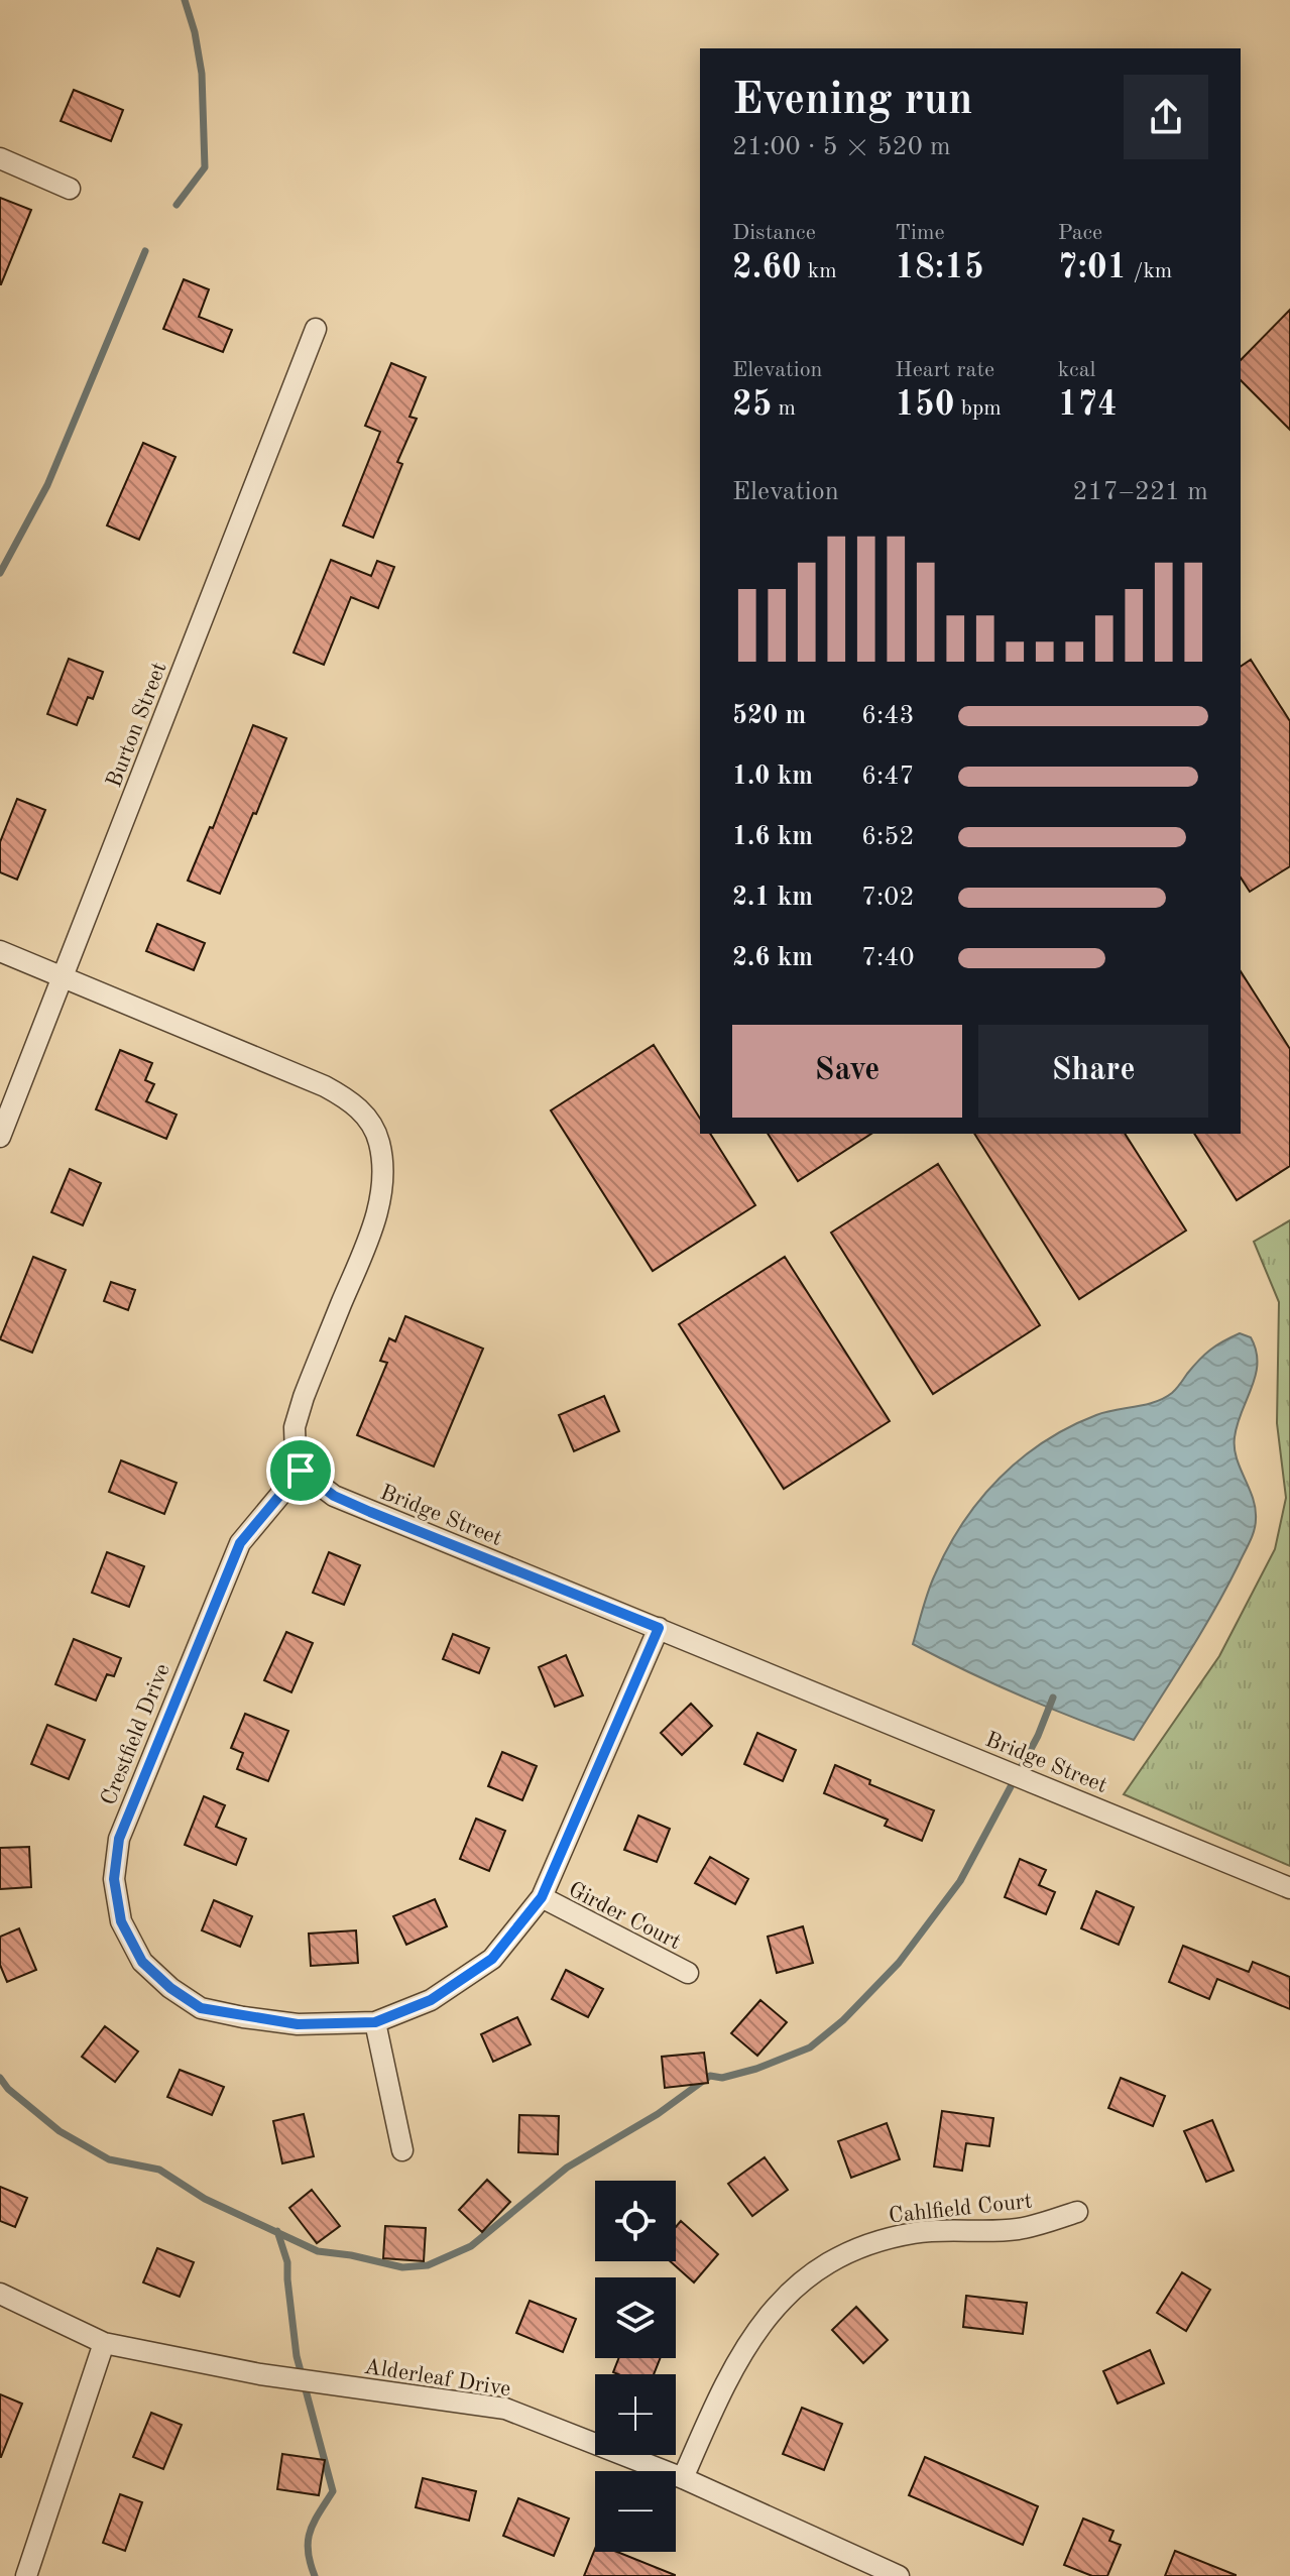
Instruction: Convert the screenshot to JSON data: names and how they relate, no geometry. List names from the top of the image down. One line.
{"streets":{"street":["Burton Street","Bridge Street","Crestfield Drive","Girder Court","Cahlfield Court","Alderleaf Drive"]},"crossings":[["Bridge Street","Crestfield Drive"],["Crestfield Drive","Girder Court"],["Cahlfield Court","Alderleaf Drive"]],"page":{"heading":["Evening run","21:00 · 5 × 520 m"],"stats":[["Distance","2.60 km"],["Time","18:15"],["Pace","7:01 /km"],["Elevation","25 m"],["Heart rate","150 bpm"],["kcal","174"]],"chart":["Elevation","217–221 m"],"list":[{"name":"520 m","note":"6:43"},{"name":"1.0 km","note":"6:47"},{"name":"1.6 km","note":"6:52"},{"name":"2.1 km","note":"7:02"},{"name":"2.6 km","note":"7:40"}],"buttons":["Save","Share"],"map_buttons":["+","−"]}}
